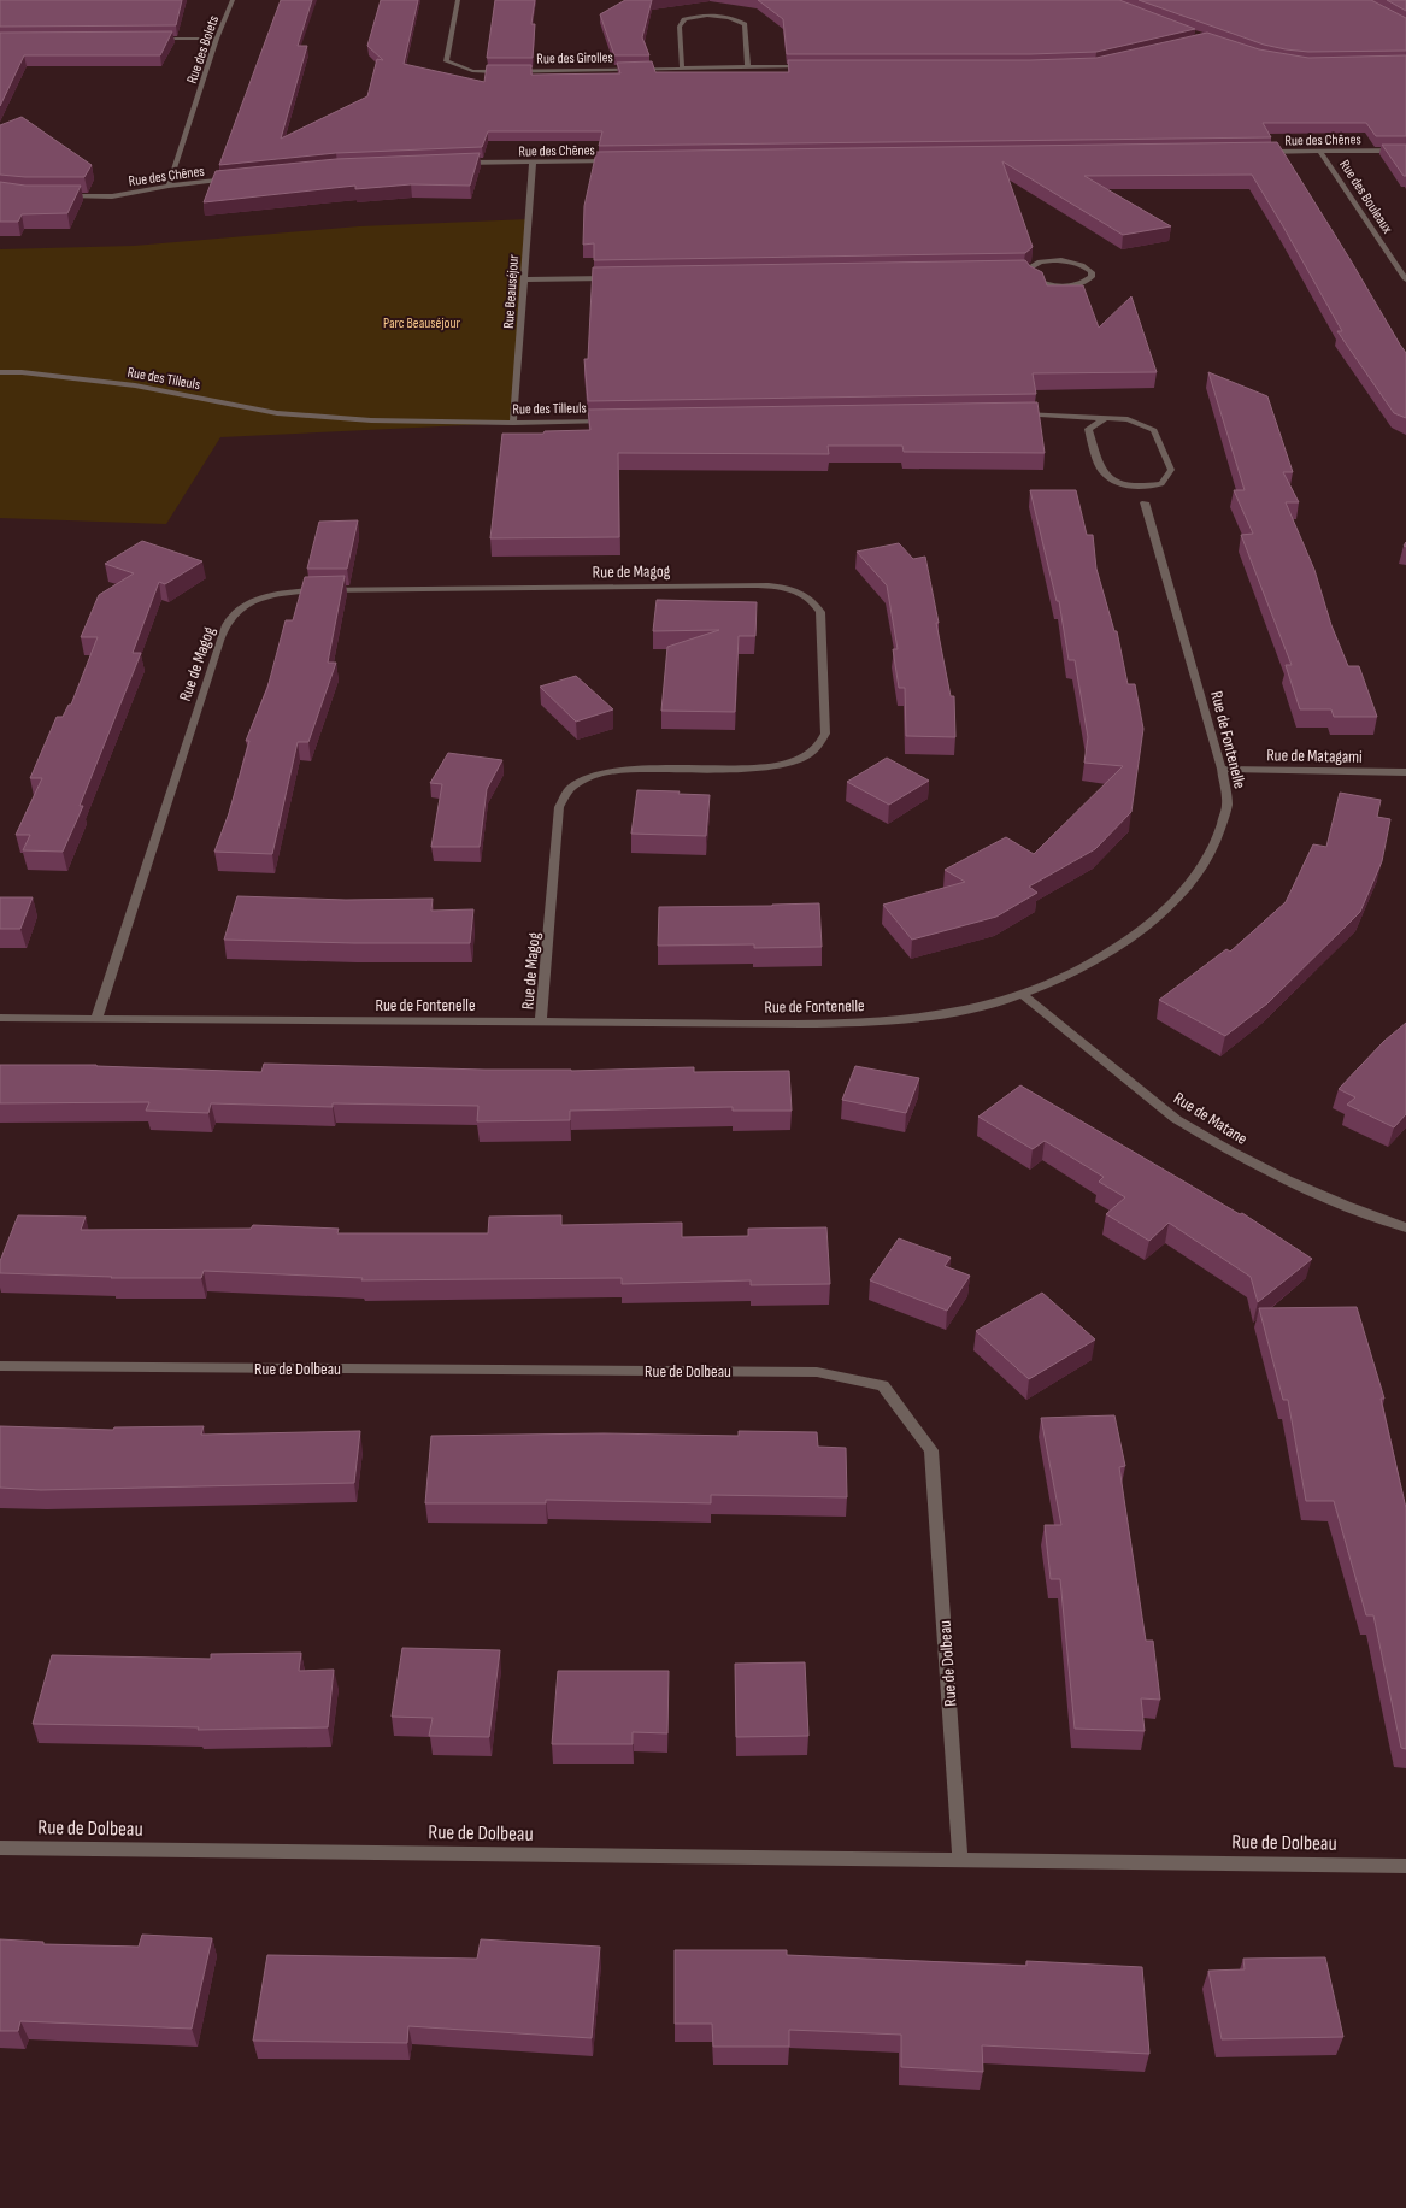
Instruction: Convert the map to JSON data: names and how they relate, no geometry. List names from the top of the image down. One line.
{"streets":{"street":["Rue des Bolets","Rue des Girolles","Rue des Chênes","Rue des Bouleaux","Rue Beauséjour","Rue des Tilleuls","Rue de Magog","Rue de Fontenelle","Rue de Matagami","Rue de Matane","Rue de Dolbeau"]},"crossings":[["Rue des Bolets","Rue des Chênes"],["Rue des Chênes","Rue des Bouleaux"],["Rue des Chênes","Rue Beauséjour"],["Rue Beauséjour","Rue des Tilleuls"],["Rue de Magog","Rue de Fontenelle"],["Rue de Fontenelle","Rue de Matagami"],["Rue de Fontenelle","Rue de Matane"]],"parks":["Parc Beauséjour"]}
